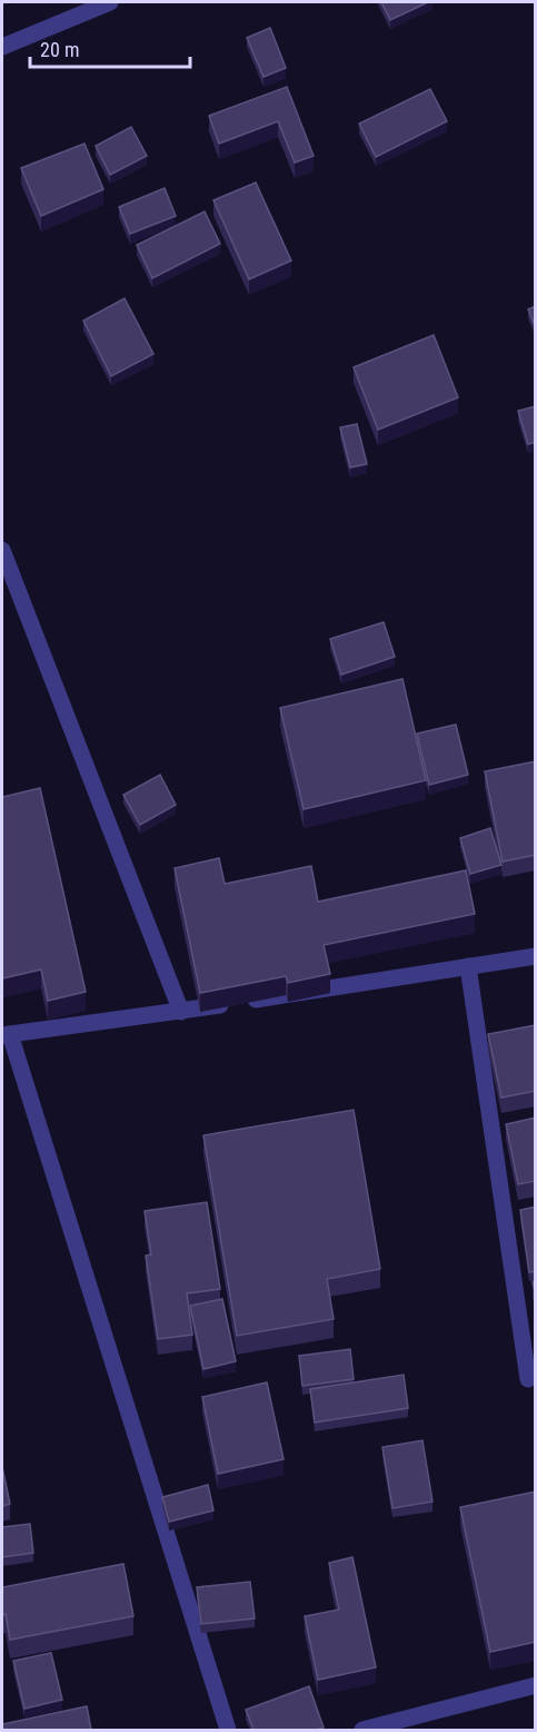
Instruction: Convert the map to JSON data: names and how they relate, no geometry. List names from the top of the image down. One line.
{"scale_bar":"20 m"}
